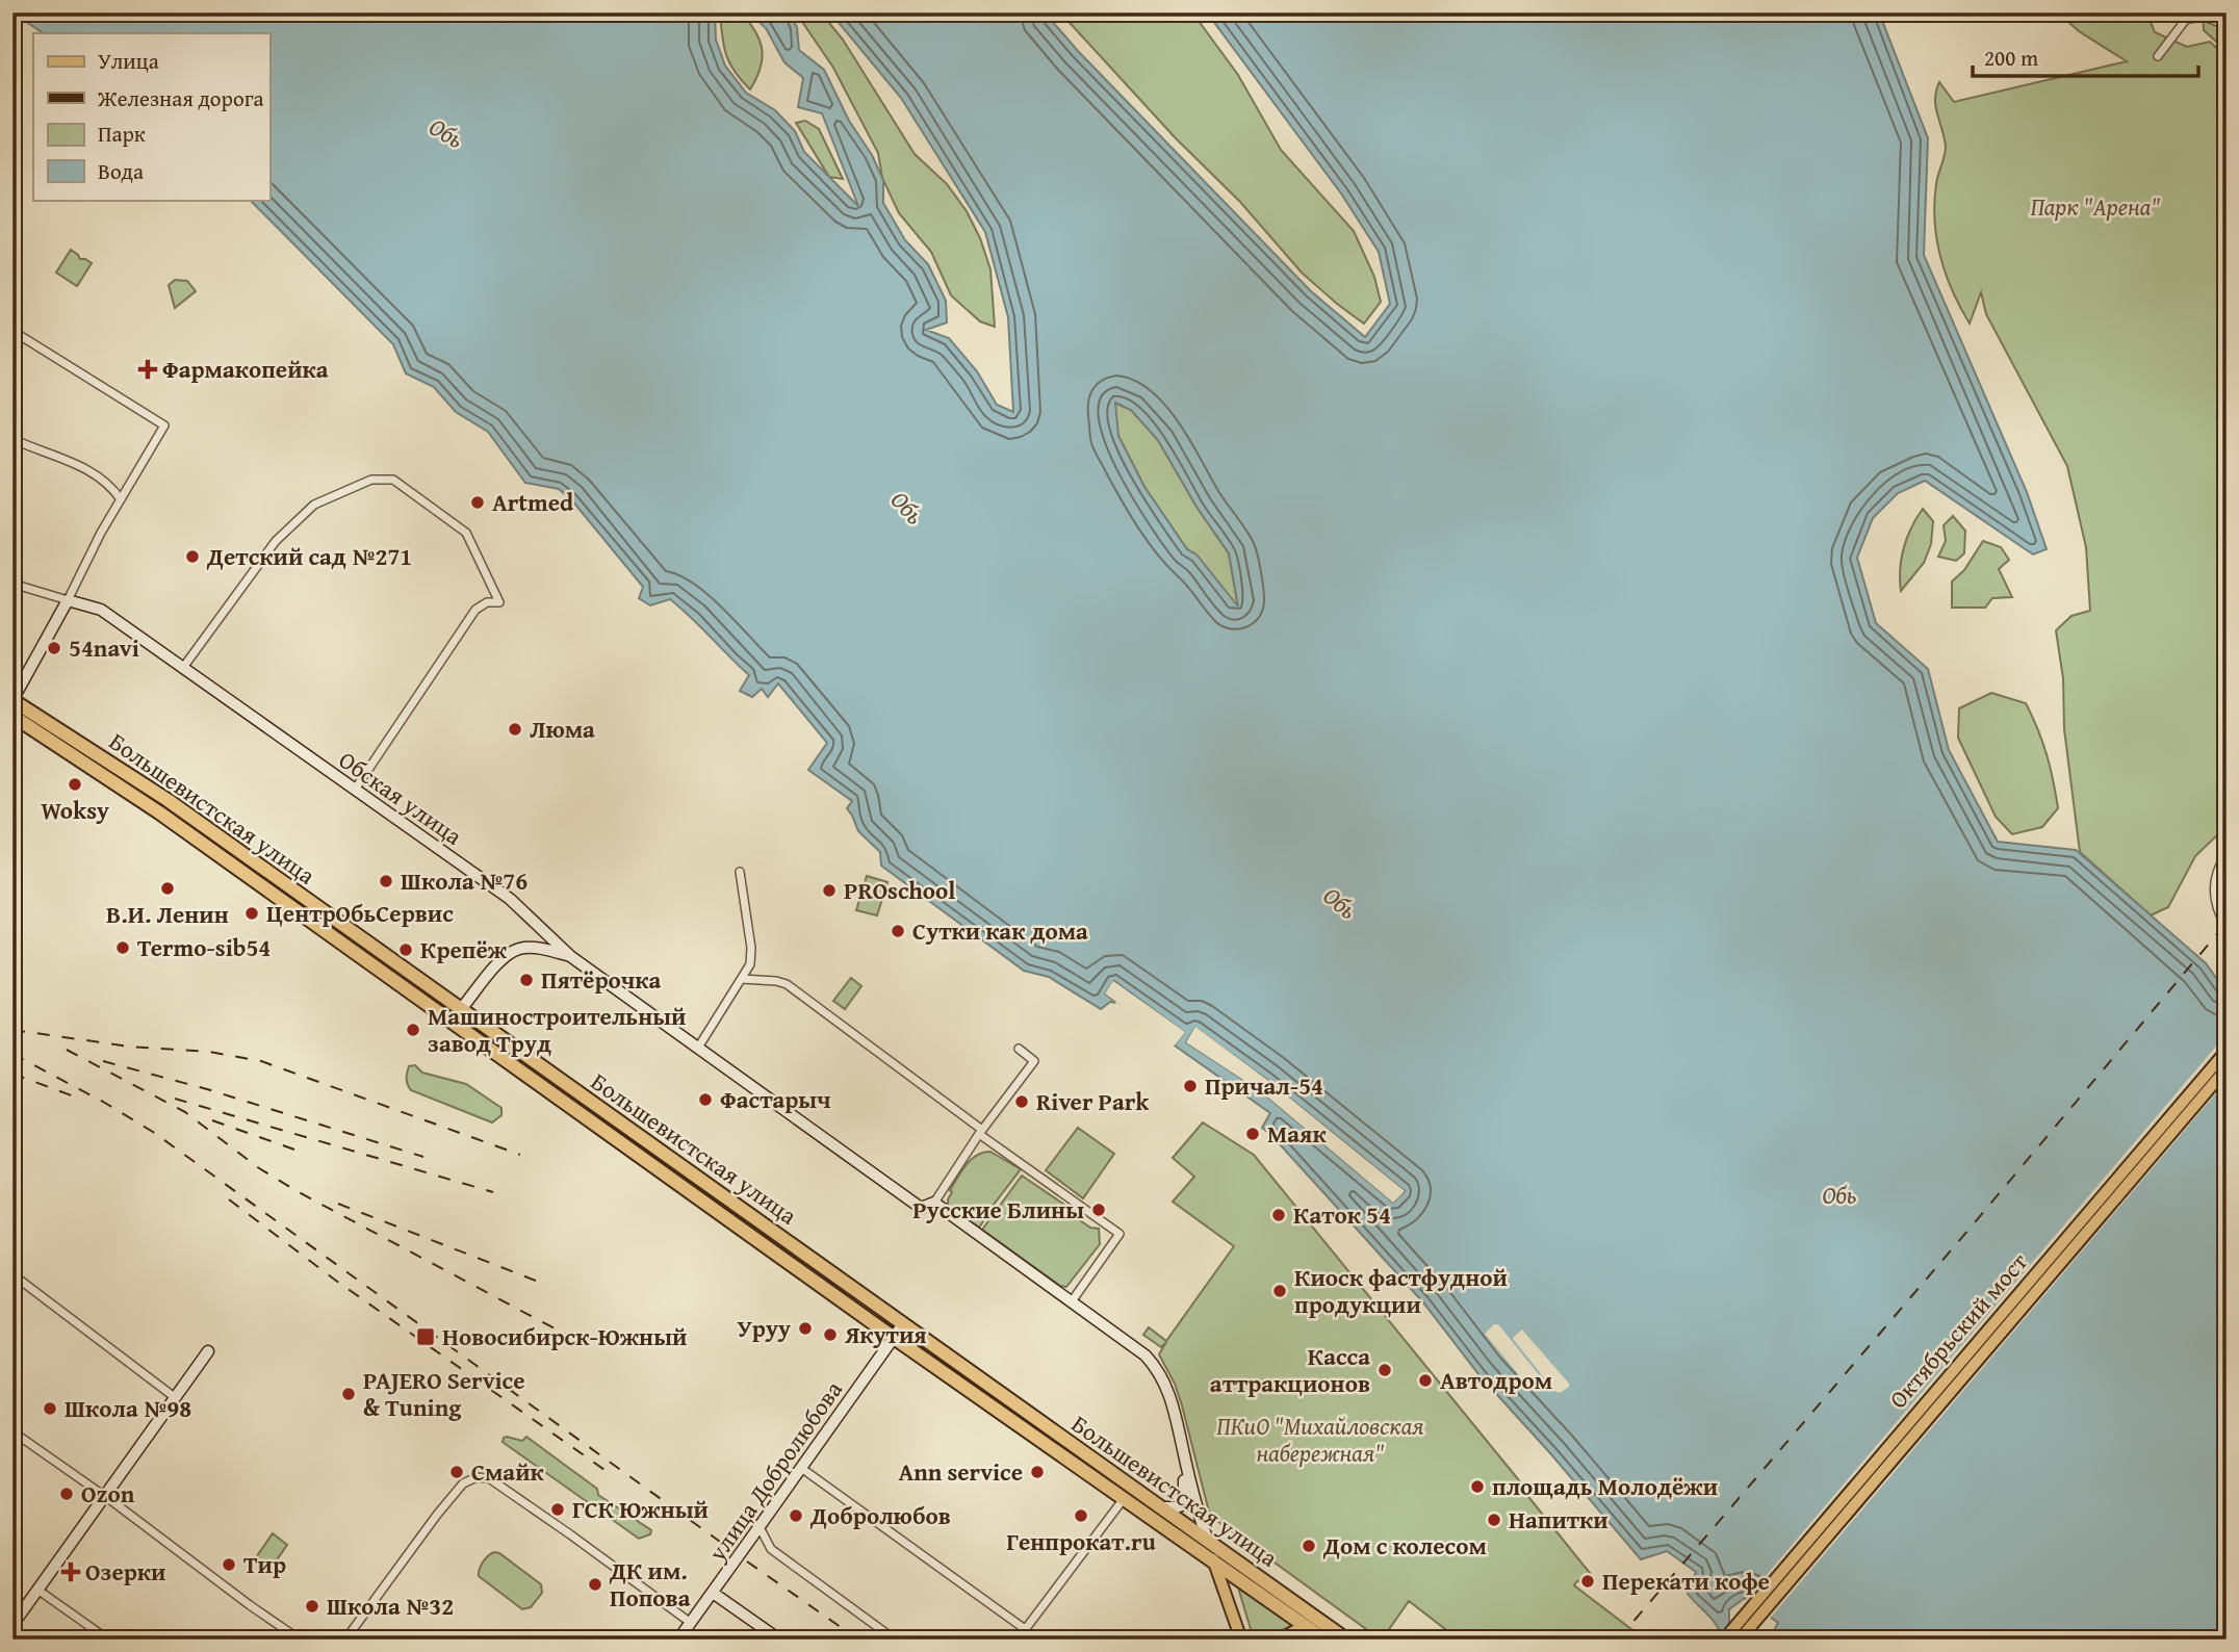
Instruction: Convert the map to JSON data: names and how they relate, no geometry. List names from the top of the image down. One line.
{"streets":{"highway":["Большевистская улица"],"main road":["Октябрьский мост"],"street":["Обская улица","улица Добролюбова"]},"crossings":[["Большевистская улица","улица Добролюбова"]],"water":["Обь"],"parks":["Парк \"Арена\"","ПКиО \"Михайловская набережная\""],"places":{"health":["Фармакопейка","Озерки"],"other":["Artmed","Детский сад №271","54navi","Люма","Woksy","Школа №76","В.И. Ленин","PROschool","ЦентрОбьСервис","Сутки как дома","Termo-sib54","Крепёж","Пятёрочка","Машиностроительный завод Труд","Причал-54","Фастарыч","River Park","Маяк","Русские Блины","Каток 54","Киоск фастфудной продукции","Уруу","Якутия","Касса аттракционов","Автодром","PAJERO Service & Tuning","Школа №98","Смайк","Ann service","площадь Молодёжи","Ozon","ГСК Южный","Добролюбов","Генпрокат.ru","Напитки","Дом с колесом","Тир","Перекати кофе","ДК им. Попова","Школа №32"],"transit":["Новосибирск-Южный"]},"legend":["Улица","Железная дорога","Парк","Вода"],"scale_bar":"200 m"}
